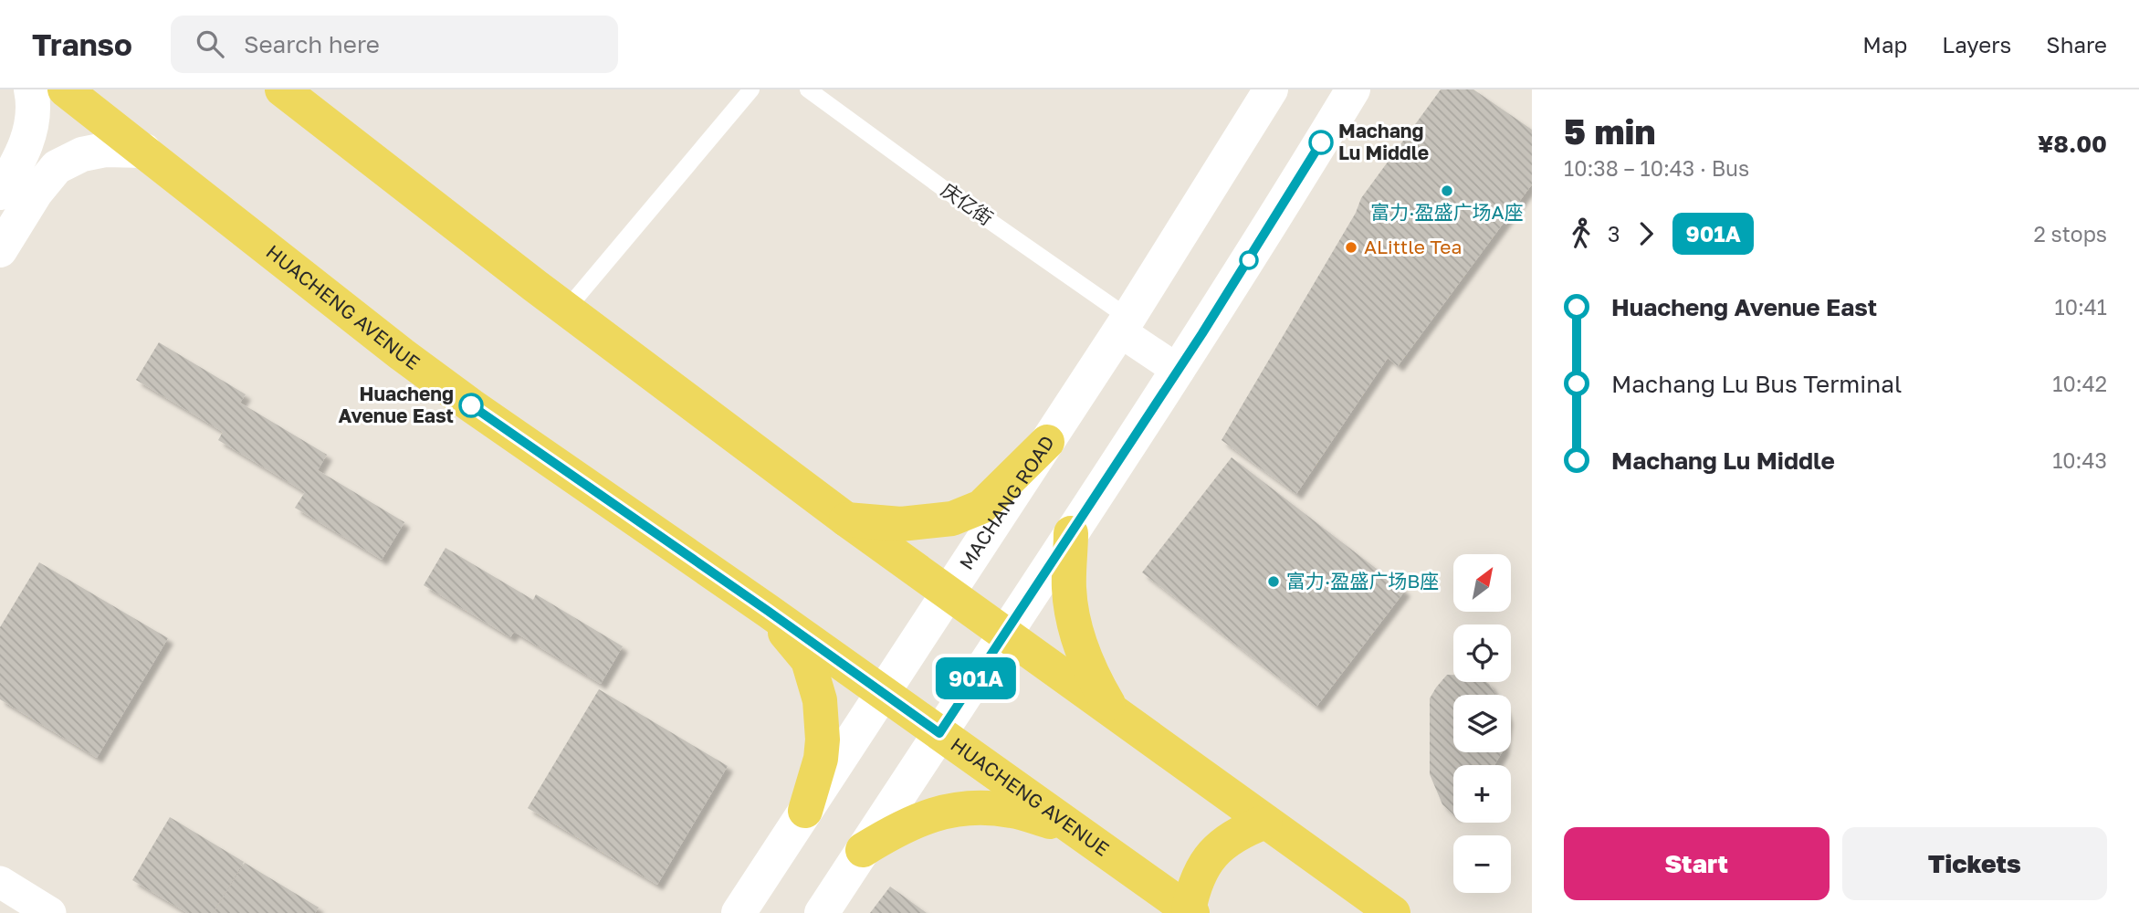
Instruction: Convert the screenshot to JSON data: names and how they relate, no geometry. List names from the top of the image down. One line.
{"streets":{"main road":["HUACHENG AVENUE","MACHANG ROAD"],"lane":["庆亿街"]},"crossings":[["庆亿街","MACHANG ROAD"],["HUACHENG AVENUE","MACHANG ROAD"]],"places":["Machang Lu Middle","富力·盈盛广场A座","ALittle Tea","Huacheng Avenue East","富力·盈盛广场B座"],"lines":["bus line 901A"],"north":"top right","page":{"header":"Transo","search":"Search here","nav":["Map","Layers","Share"],"on_map":"901A","heading":["5 min","10:38 – 10:43 · Bus","¥8.00"],"legs":["3","901A","2 stops"],"list":[{"name":"Huacheng Avenue East","value":"10:41"},{"name":"Machang Lu Bus Terminal","value":"10:42"},{"name":"Machang Lu Middle","value":"10:43"}],"map_buttons":["+","−"],"buttons":["Start","Tickets"]}}
